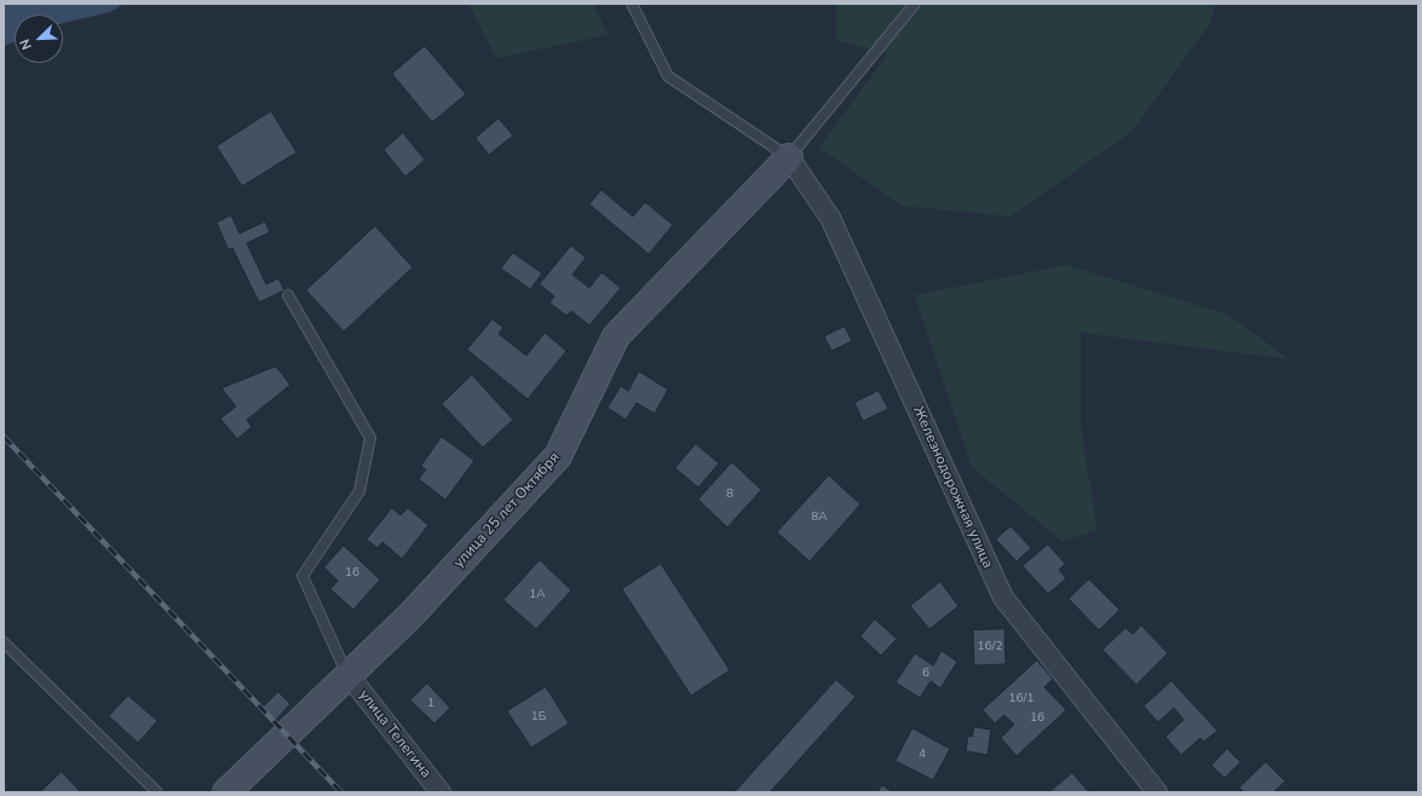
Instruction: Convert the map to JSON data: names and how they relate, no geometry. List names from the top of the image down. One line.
{"streets":{"street":["Железнодорожная улица","улица 25 лет Октября","улица Телегина"]},"crossings":[["Железнодорожная улица","улица 25 лет Октября"],["улица 25 лет Октября","улица Телегина"]],"house_numbers":["8","8А","16","1А","16/2","6","16/1","1","1Б","16","4"],"north":"bottom left"}
